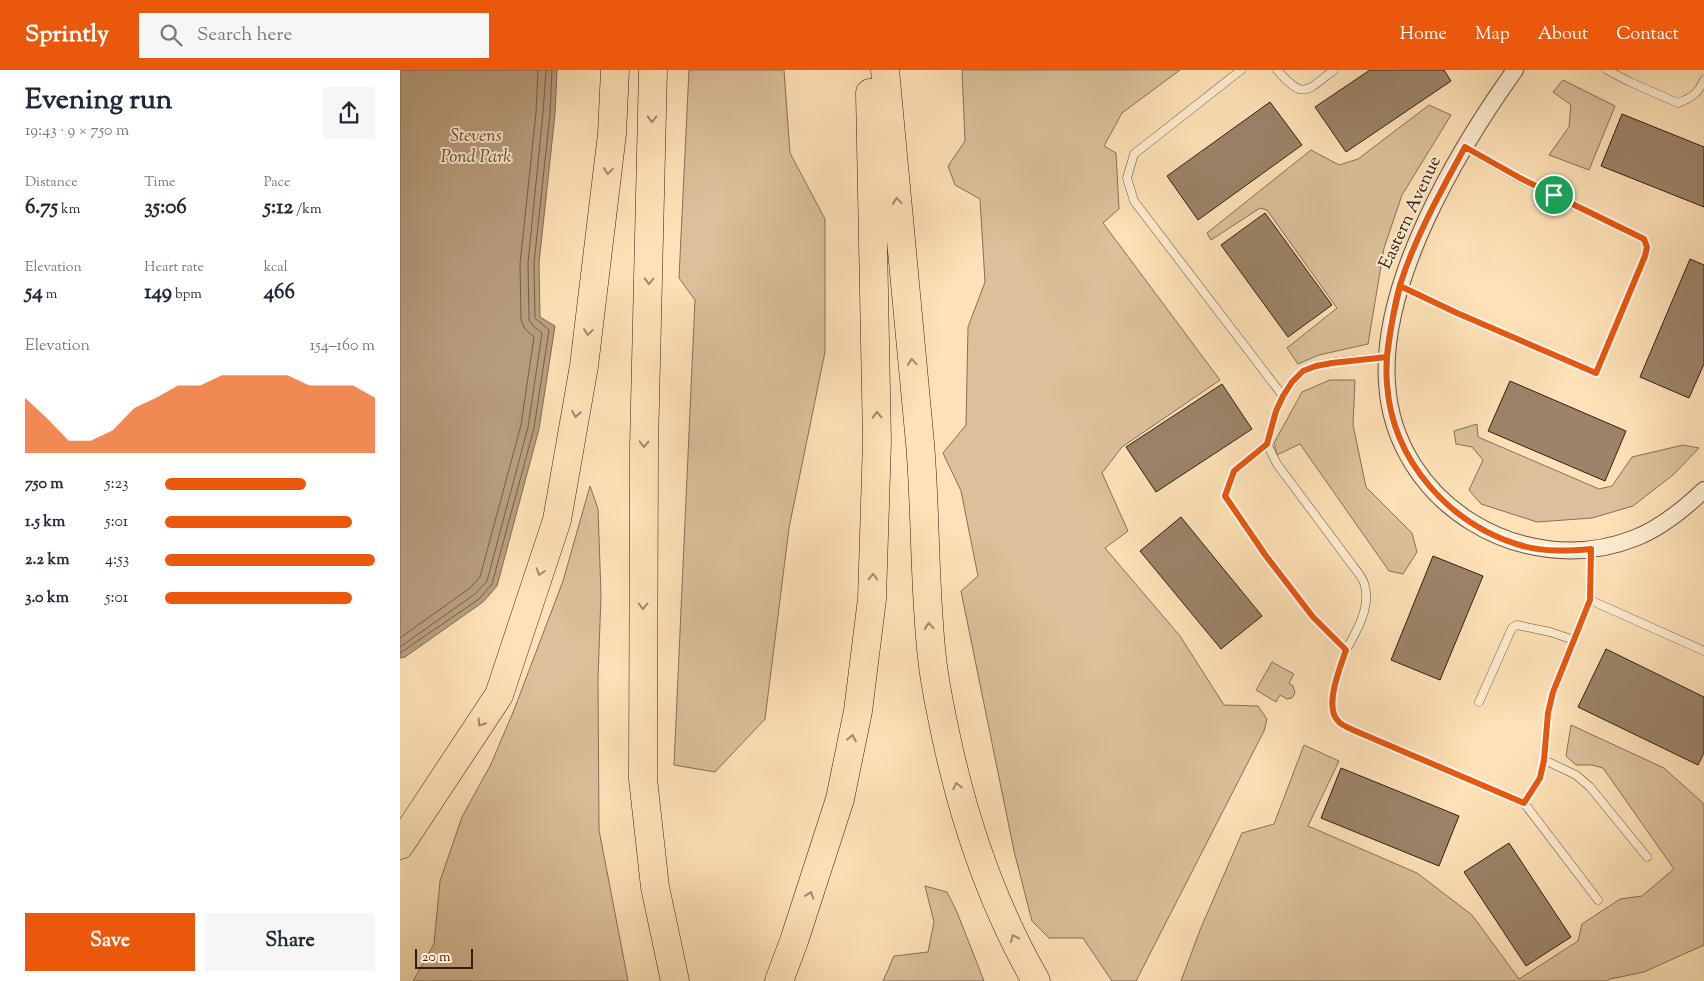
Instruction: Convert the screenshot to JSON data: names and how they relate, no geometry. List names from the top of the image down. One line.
{"streets":{"street":["Eastern Avenue"]},"parks":["Stevens Pond Park"],"scale_bar":"20 m","page":{"header":"Sprintly","search":"Search here","nav":["Home","Map","About","Contact"],"heading":["Evening run","19:43 · 9 × 750 m"],"stats":[["Distance","6.75 km"],["Time","35:06"],["Pace","5:12 /km"],["Elevation","54 m"],["Heart rate","149 bpm"],["kcal","466"]],"chart":["Elevation","154–160 m"],"list":[{"name":"750 m","note":"5:23"},{"name":"1.5 km","note":"5:01"},{"name":"2.2 km","note":"4:53"},{"name":"3.0 km","note":"5:01"}],"buttons":["Save","Share"],"scale":"20 m"}}
